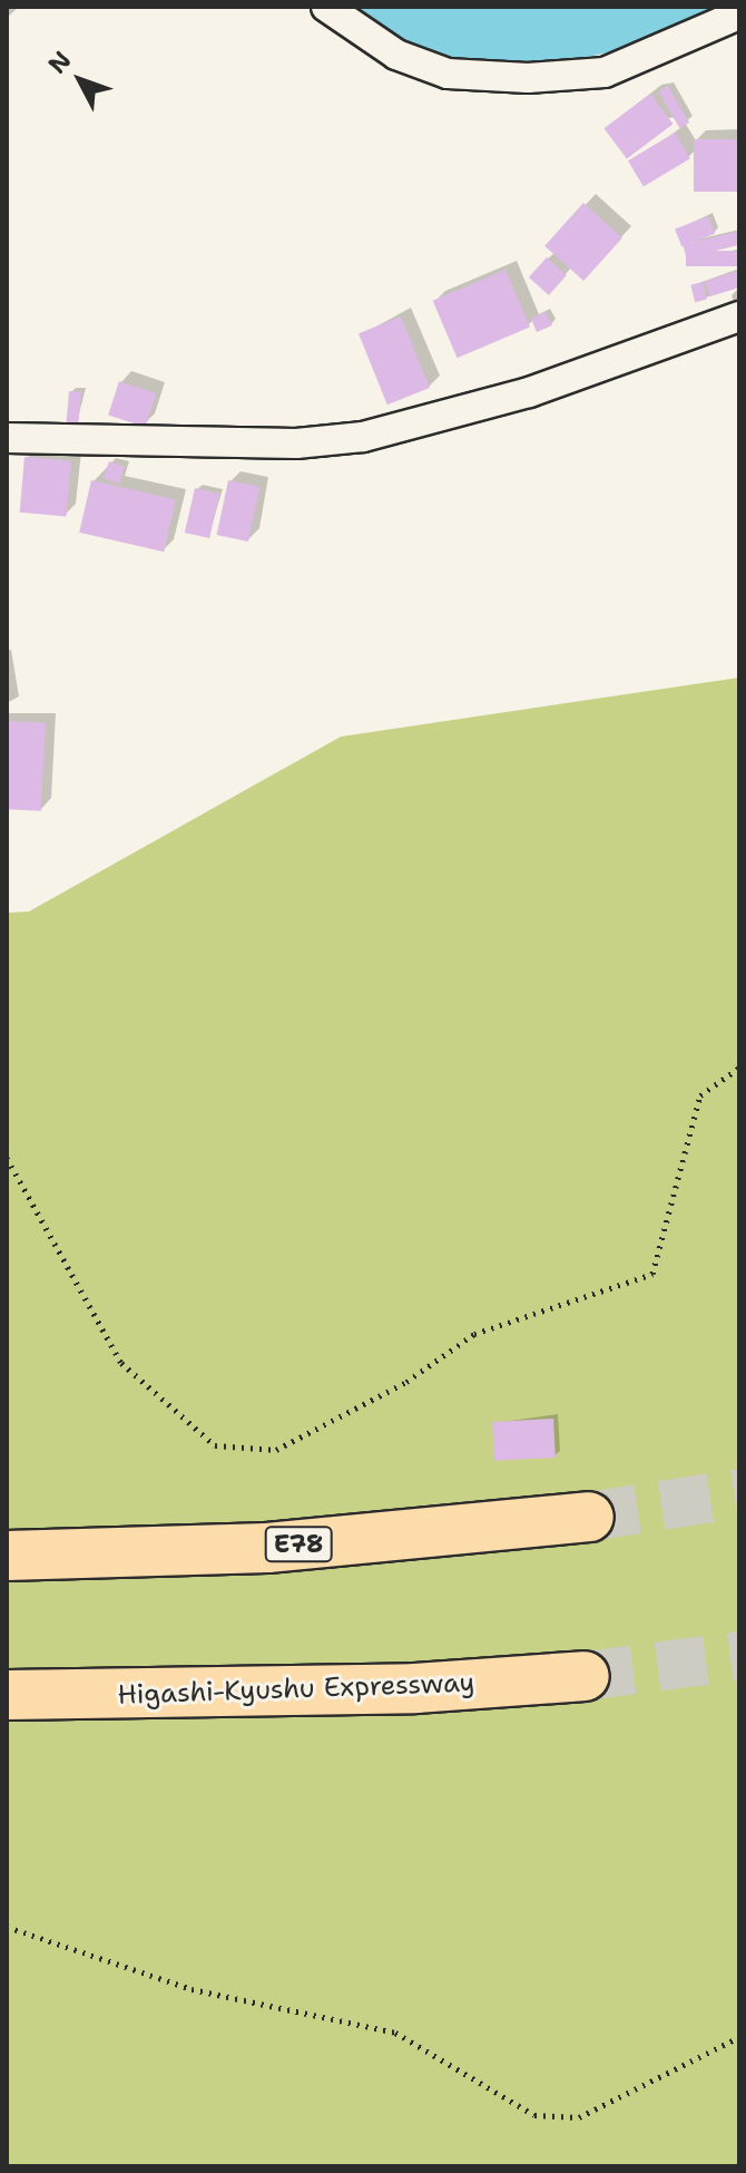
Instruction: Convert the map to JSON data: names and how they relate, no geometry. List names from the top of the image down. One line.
{"streets":{"highway":["E78","Higashi-Kyushu Expressway"]},"north":"top left"}
